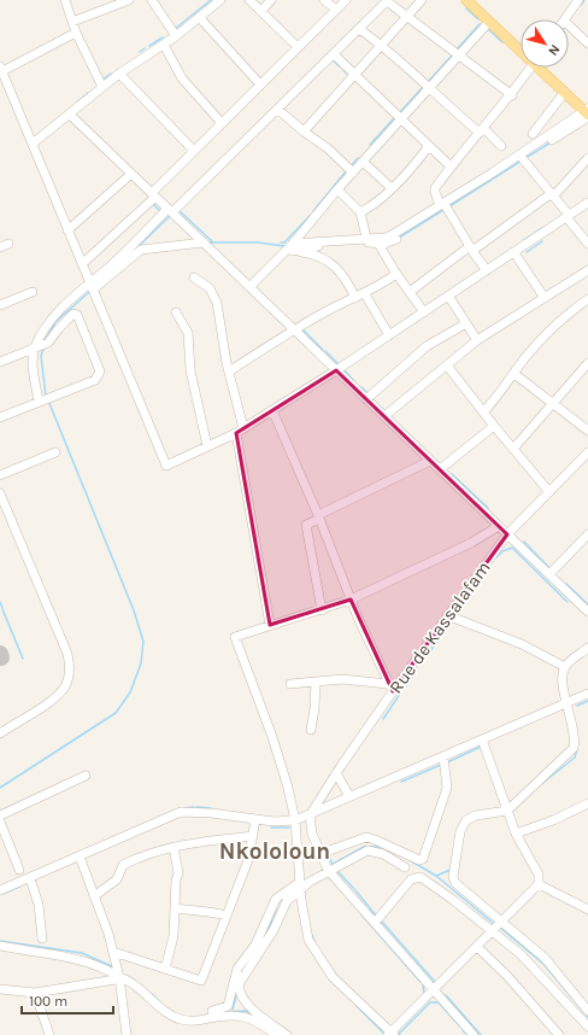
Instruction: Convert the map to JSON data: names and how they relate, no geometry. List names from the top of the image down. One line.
{"streets":{"street":["Rue de Kassalafam"]},"districts":["Nkololoun"],"scale_bar":"100 m","north":"bottom right"}
